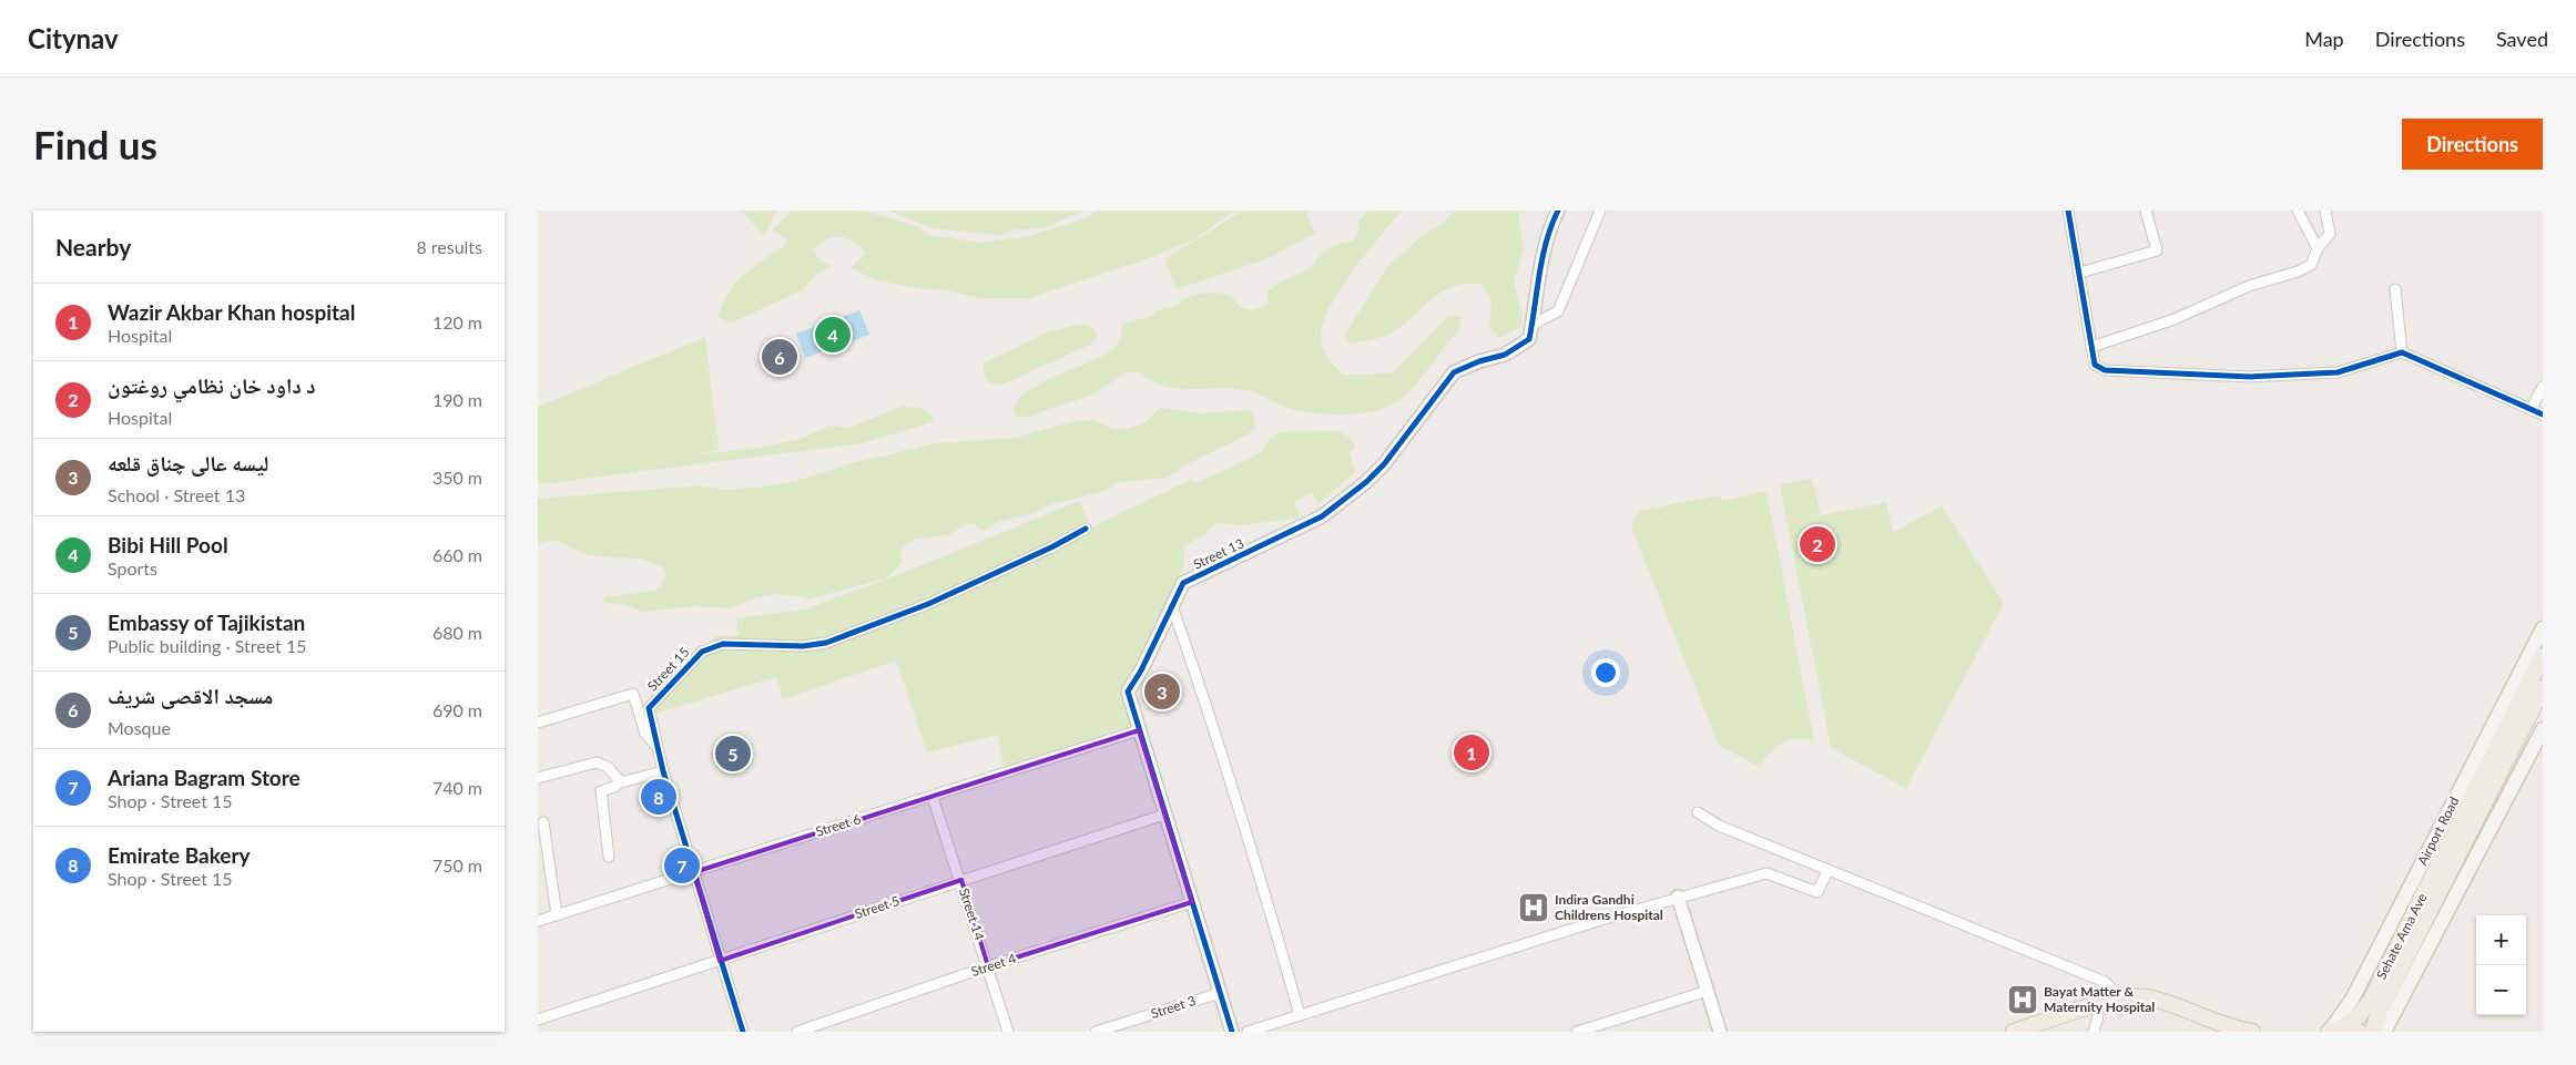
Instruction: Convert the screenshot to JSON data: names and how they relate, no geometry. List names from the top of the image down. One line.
{"streets":{"main road":["Airport Road","Sehate Ama Ave"],"street":["Street 13","Street 15","Street 6","Street 5","Street 14","Street 4","Street 3"]},"crossings":[["Street 13","Street 6"],["Street 13","Street 5"],["Street 13","Street 4"],["Street 13","Street 3"],["Street 15","Street 6"],["Street 15","Street 5"],["Street 6","Street 14"],["Airport Road","Sehate Ama Ave"],["Street 5","Street 14"],["Street 14","Street 4"]],"places":{"hospital":["Indira Gandhi Childrens Hospital","Bayat Matter & Maternity Hospital"]},"page":{"header":"Citynav","nav":["Map","Directions","Saved"],"buttons":"Directions","title":"Find us","heading":["Nearby","8 results"],"list":[{"mark":"1","name":"Wazir Akbar Khan hospital","note":"Hospital","value":"120 m"},{"mark":"2","name":"د داود خان نظامي روغتون","note":"Hospital","value":"190 m"},{"mark":"3","name":"لیسه عالی چناق قلعه","note":"School · Street 13","value":"350 m"},{"mark":"4","name":"Bibi Hill Pool","note":"Sports","value":"660 m"},{"mark":"5","name":"Embassy of Tajikistan","note":"Public building · Street 15","value":"680 m"},{"mark":"6","name":"مسجد الاقصی شریف","note":"Mosque","value":"690 m"},{"mark":"7","name":"Ariana Bagram Store","note":"Shop · Street 15","value":"740 m"},{"mark":"8","name":"Emirate Bakery","note":"Shop · Street 15","value":"750 m"}],"pins":["4","6","2","3","1","5","8","7"],"map_buttons":["+","−"]}}
